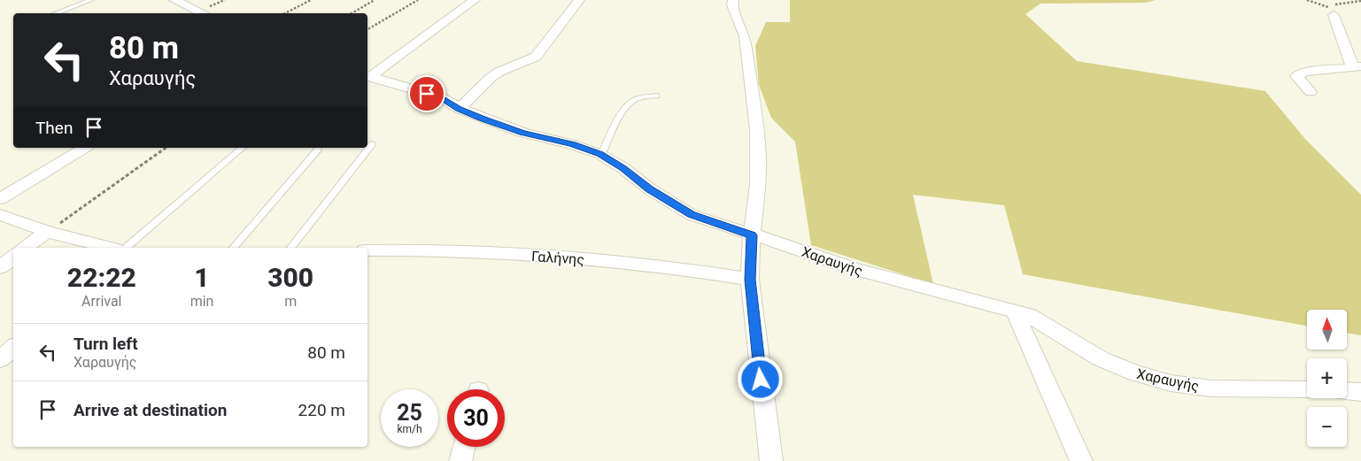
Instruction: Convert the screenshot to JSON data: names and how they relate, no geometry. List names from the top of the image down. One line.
{"streets":{"street":["Γαλήνης","Χαραυγής"]},"north":"top","page":{"turn":["80 m","Χαραυγής"],"then":"Then","eta":["22:22","Arrival","1","min","300","m"],"map_buttons":["+","−"],"list":[{"name":"Turn left","note":"Χαραυγής","value":"80 m"},{"name":"Arrive at destination","value":"220 m"}],"speed":"25 km/h","limit":"30"}}
